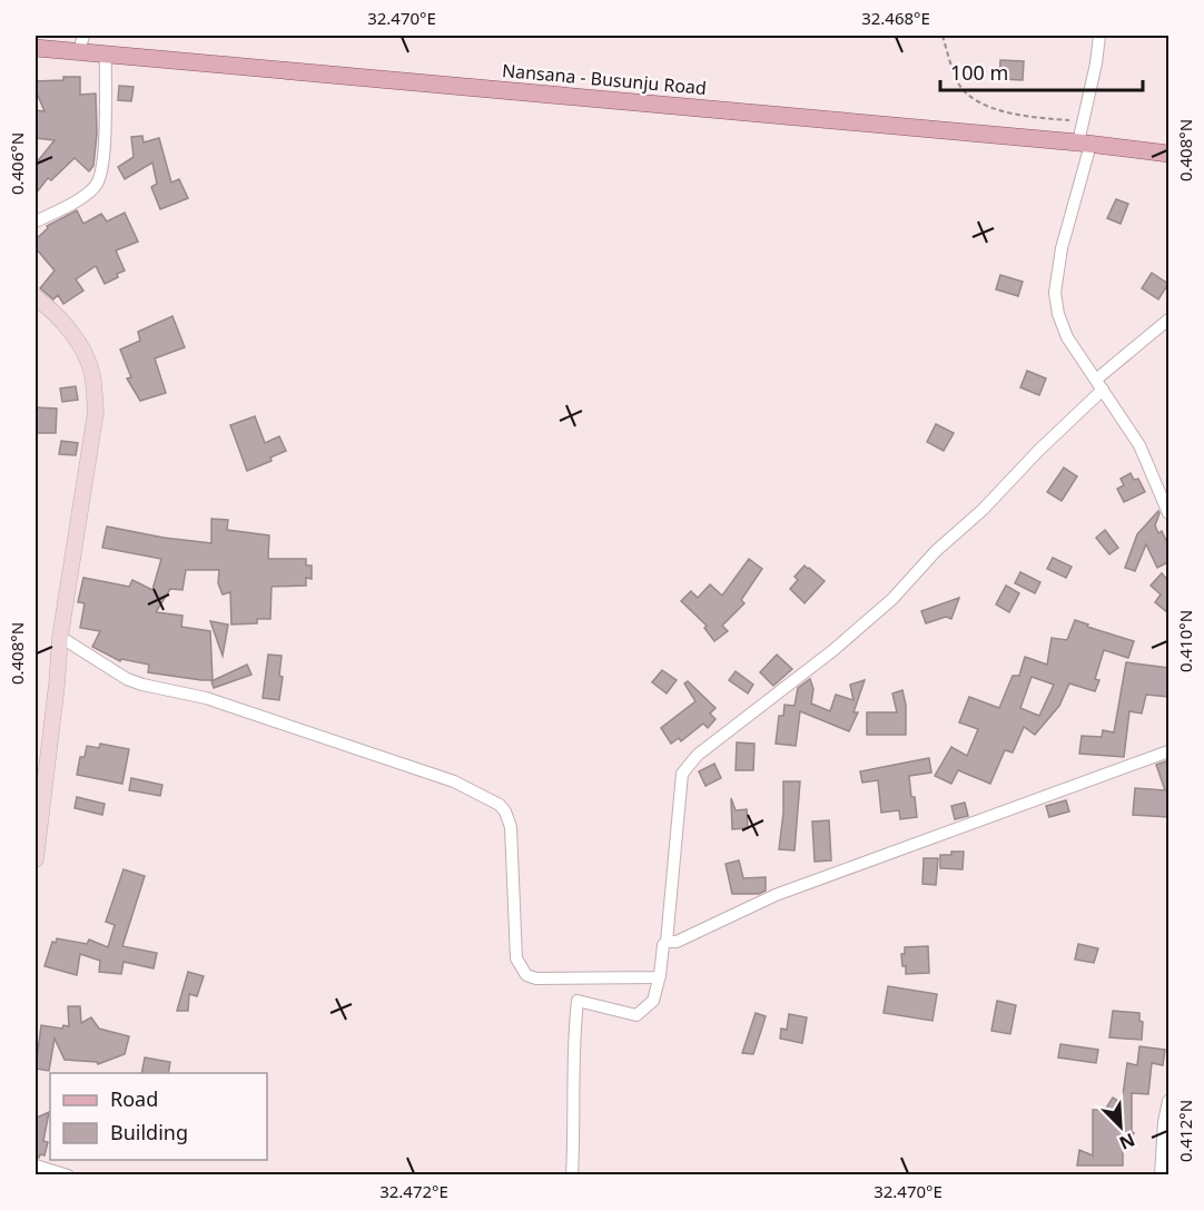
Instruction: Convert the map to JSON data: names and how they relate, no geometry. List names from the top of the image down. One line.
{"streets":{"main road":["Nansana - Busunju Road"]},"legend":["Road","Building"],"scale_bar":"100 m","north":"bottom right","coordinates":["32.470°E","32.468°E","0.408°N","0.406°N","0.410°N","0.412°N","32.472°E"]}
